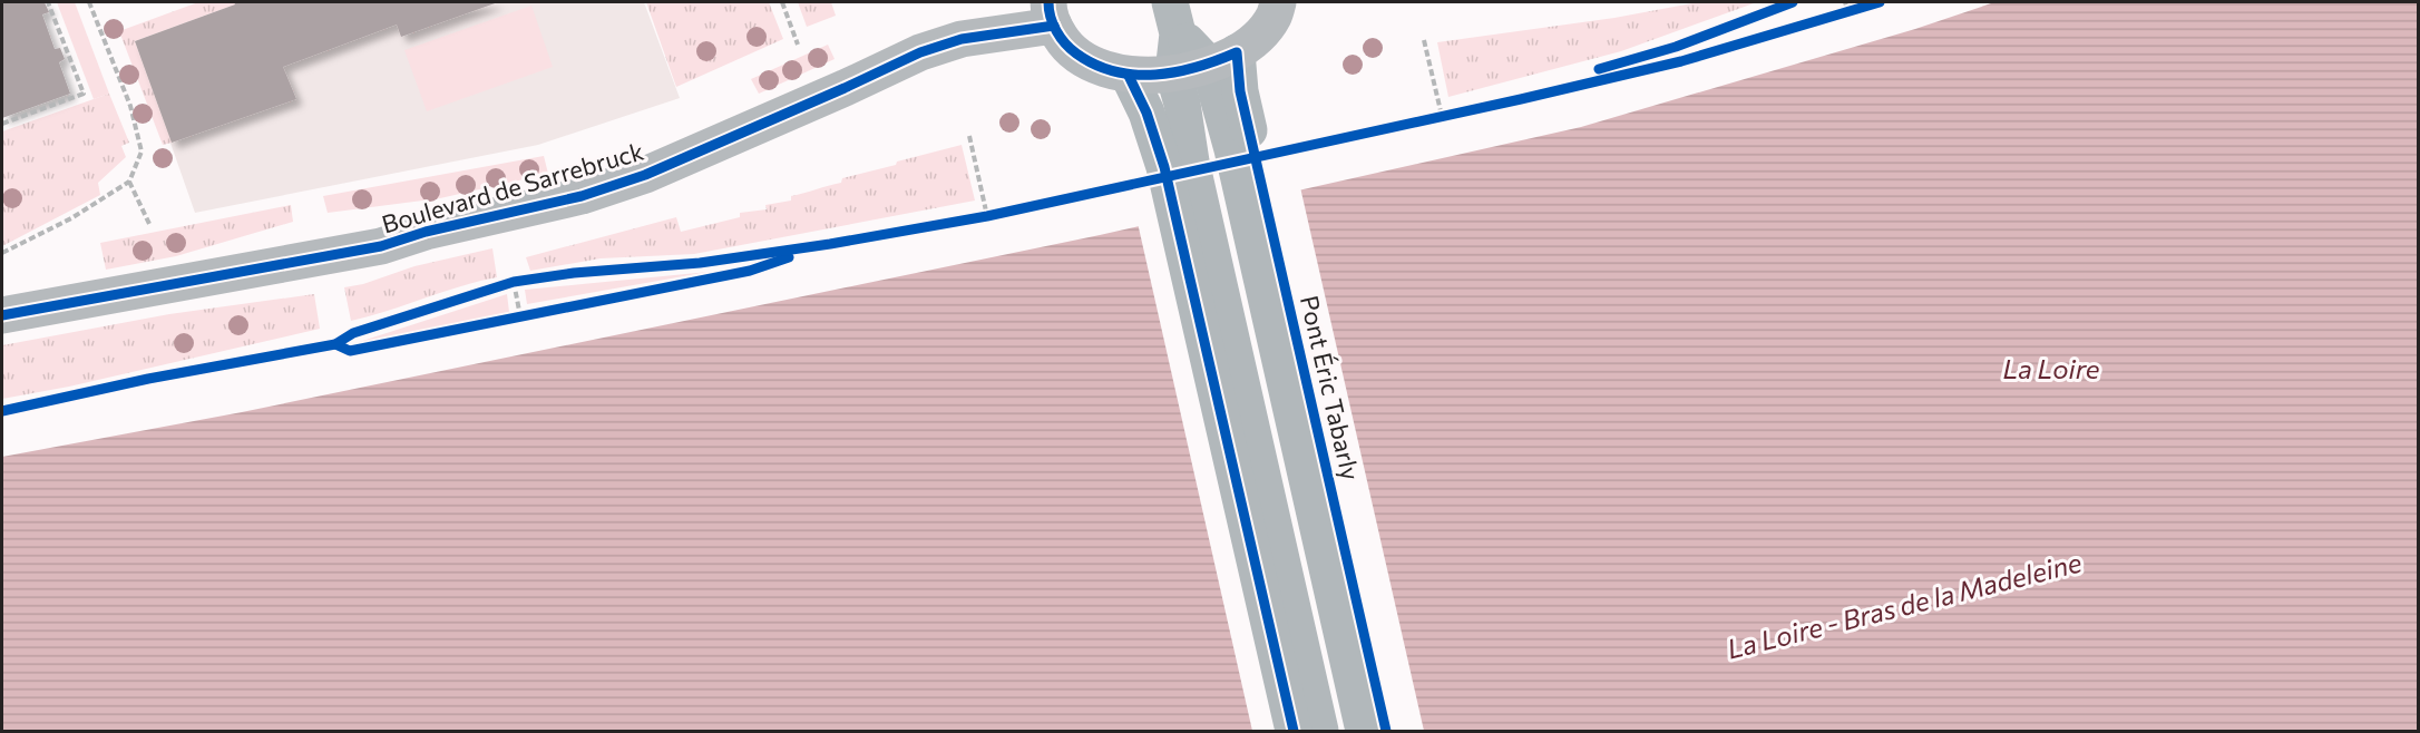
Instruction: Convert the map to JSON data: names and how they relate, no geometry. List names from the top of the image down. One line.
{"streets":{"main road":["Boulevard de Sarrebruck"],"street":["Pont Éric Tabarly"]},"water":["La Loire","La Loire - Bras de la Madeleine"]}
